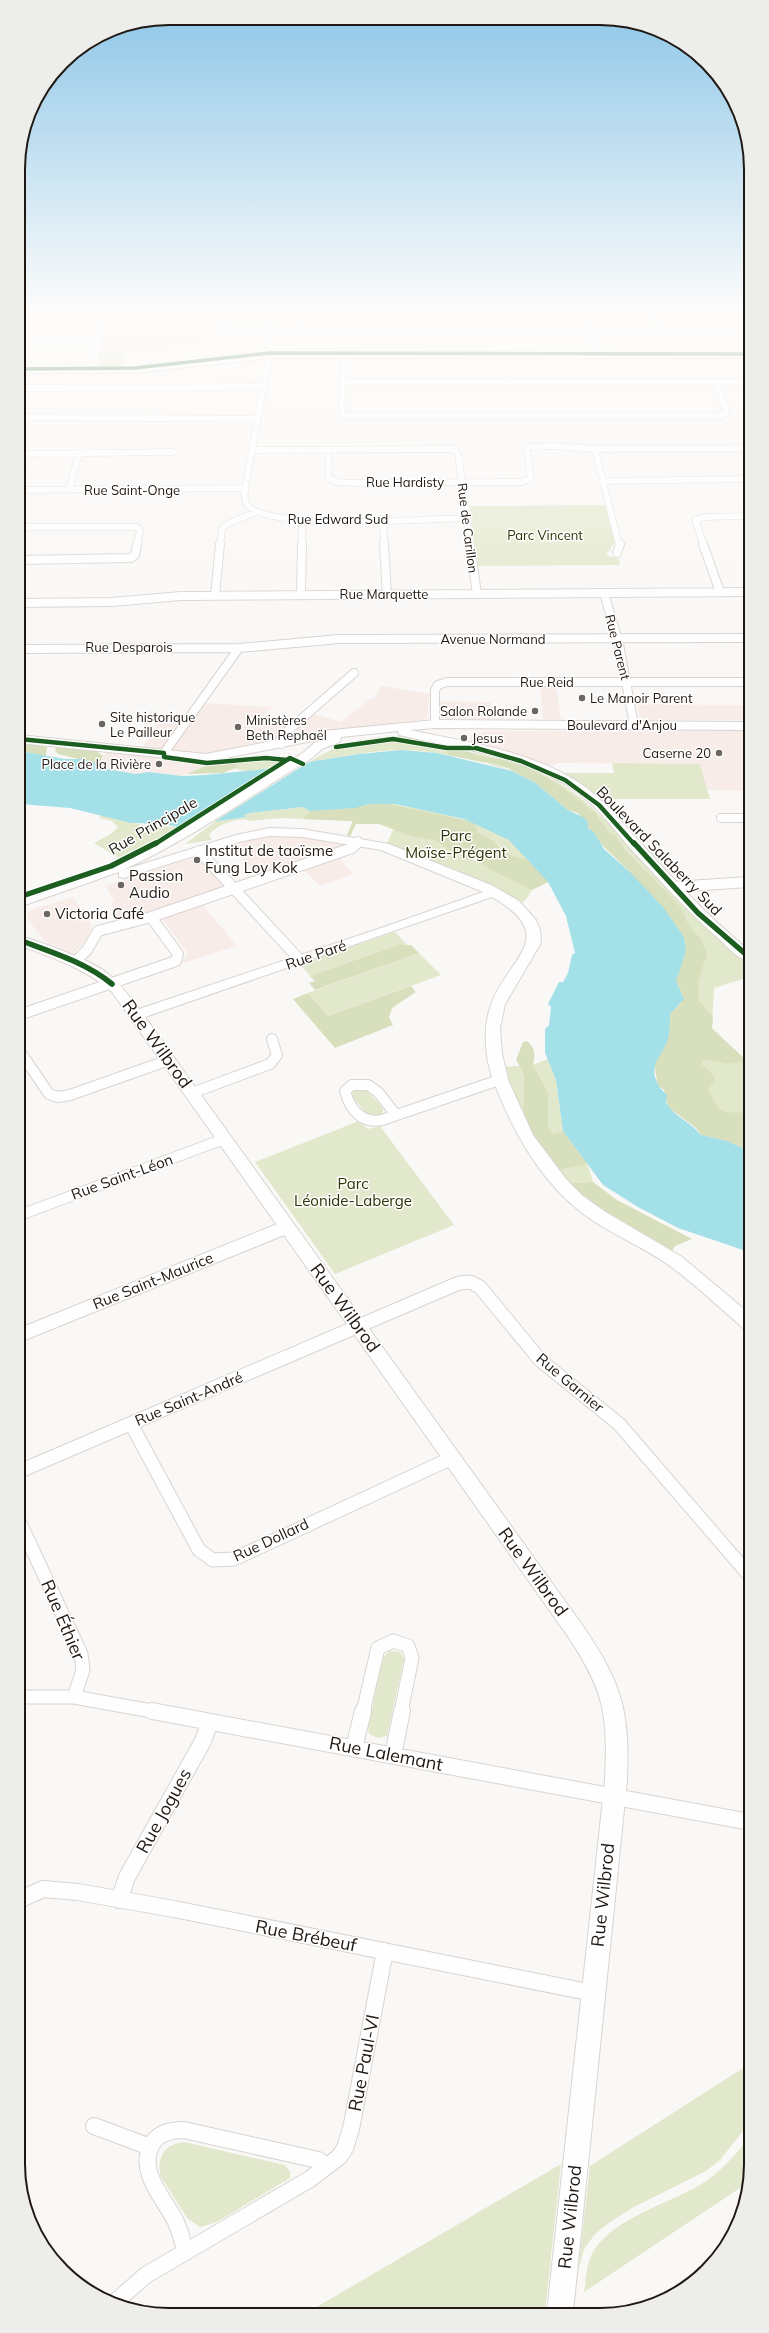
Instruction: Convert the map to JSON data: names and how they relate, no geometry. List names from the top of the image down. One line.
{"streets":{"street":["Rue Hardisty","Rue Saint-Onge","Rue Edward Sud","Rue de Carillon","Rue Marquette","Avenue Normand","Rue Desparois","Rue Parent","Rue Reid","Boulevard d'Anjou","Rue Principale","Boulevard Salaberry Sud","Rue Paré","Rue Wilbrod","Rue Saint-Léon","Rue Saint-Maurice","Rue Garnier","Rue Saint-André","Rue Dollard","Rue Éthier","Rue Lalemant","Rue Jogues","Rue Brébeuf","Rue Paul-VI"]},"crossings":[["Rue Hardisty","Rue de Carillon"],["Rue Edward Sud","Rue de Carillon"],["Rue de Carillon","Rue Marquette"],["Rue Marquette","Rue Parent"],["Avenue Normand","Rue Desparois"],["Avenue Normand","Rue Parent"],["Rue Parent","Rue Reid"],["Rue Parent","Boulevard d'Anjou"],["Rue Reid","Boulevard d'Anjou"],["Rue Reid","Boulevard Salaberry Sud"],["Boulevard d'Anjou","Boulevard Salaberry Sud"],["Rue Principale","Rue Paré"],["Rue Paré","Rue Wilbrod"],["Rue Wilbrod","Rue Saint-Léon"],["Rue Wilbrod","Rue Saint-Maurice"],["Rue Wilbrod","Rue Garnier"],["Rue Wilbrod","Rue Saint-André"],["Rue Wilbrod","Rue Dollard"],["Rue Wilbrod","Rue Lalemant"],["Rue Wilbrod","Rue Brébeuf"],["Rue Garnier","Rue Saint-André"],["Rue Saint-André","Rue Dollard"],["Rue Éthier","Rue Lalemant"],["Rue Lalemant","Rue Jogues"],["Rue Jogues","Rue Brébeuf"],["Rue Brébeuf","Rue Paul-VI"]],"parks":["Parc Vincent","Parc Moïse-Prégent","Parc Léonide-Laberge"],"places":["Le Manoir Parent","Salon Rolande","Site historique Le Pailleur","Ministères Beth Rephaël","Jesus","Caserne 20","Place de la Rivière","Institut de taoïsme Fung Loy Kok","Passion Audio","Victoria Café"]}
